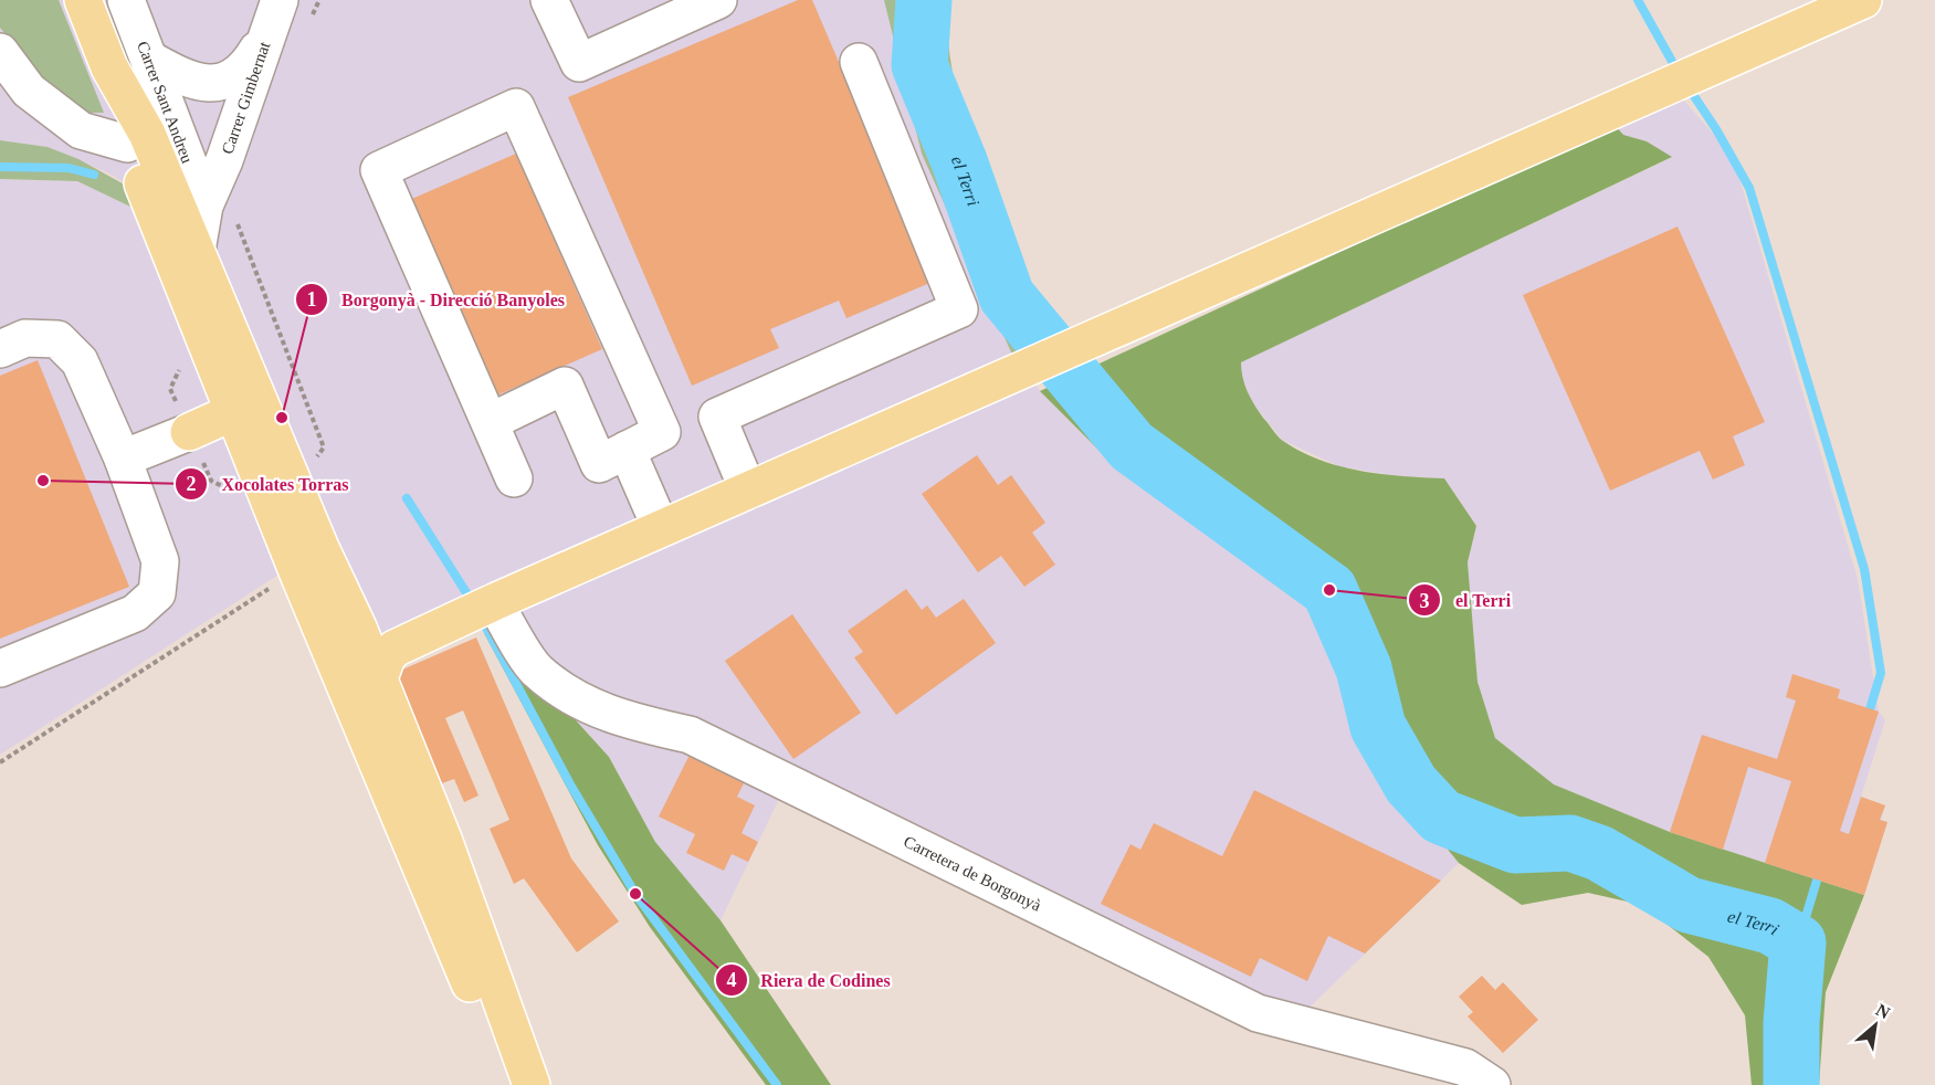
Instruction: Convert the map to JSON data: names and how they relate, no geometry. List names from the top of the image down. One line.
{"streets":{"street":["Carrer Sant Andreu","Carrer Gimbernat","Carretera de Borgonyà"]},"crossings":[["Carrer Sant Andreu","Carrer Gimbernat"]],"water":["el Terri"],"places":["Borgonyà - Direcció Banyoles","Xocolates Torras","el Terri","Riera de Codines"],"north":"top right"}
